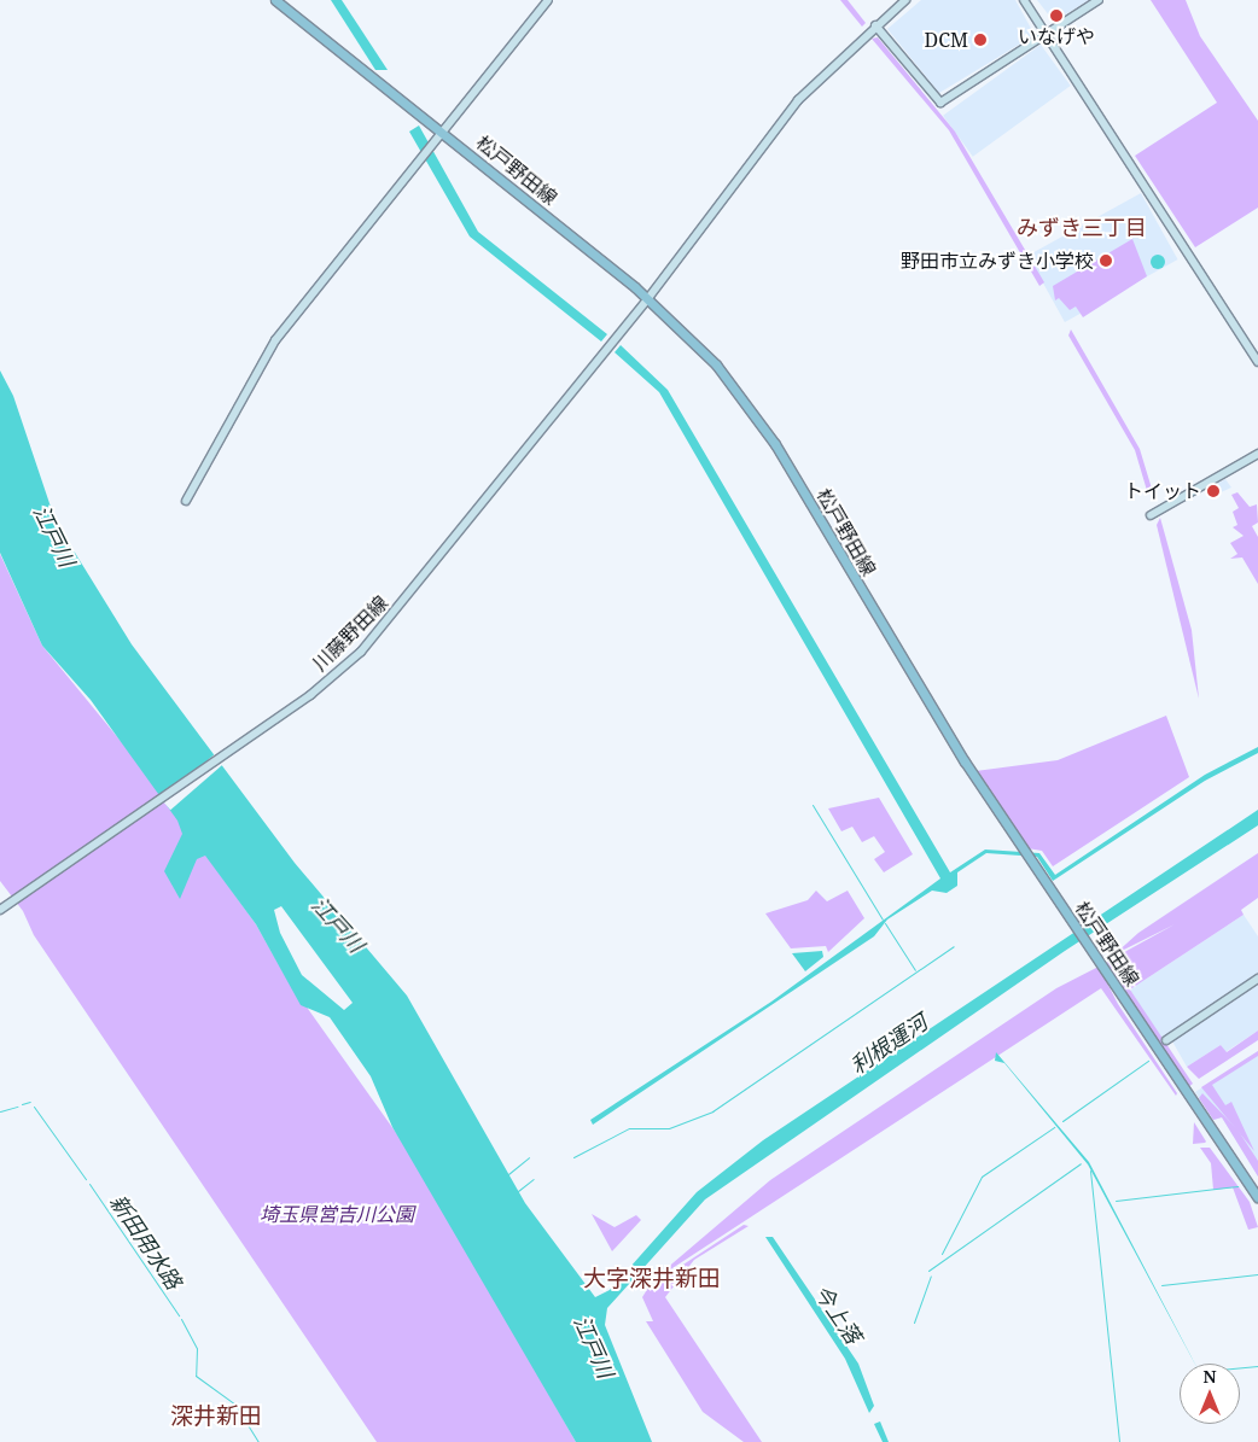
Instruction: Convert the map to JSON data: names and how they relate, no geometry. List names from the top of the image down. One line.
{"streets":{"main road":["松戸野田線"],"street":["川藤野田線"]},"crossings":[["松戸野田線","川藤野田線"]],"districts":["みずき三丁目","大字深井新田","深井新田"],"water":["江戸川","利根運河","新田用水路","今上落"],"parks":["埼玉県営吉川公園"],"places":["いなげや","DCM","野田市立みずき小学校","トイット"],"north":"top"}
